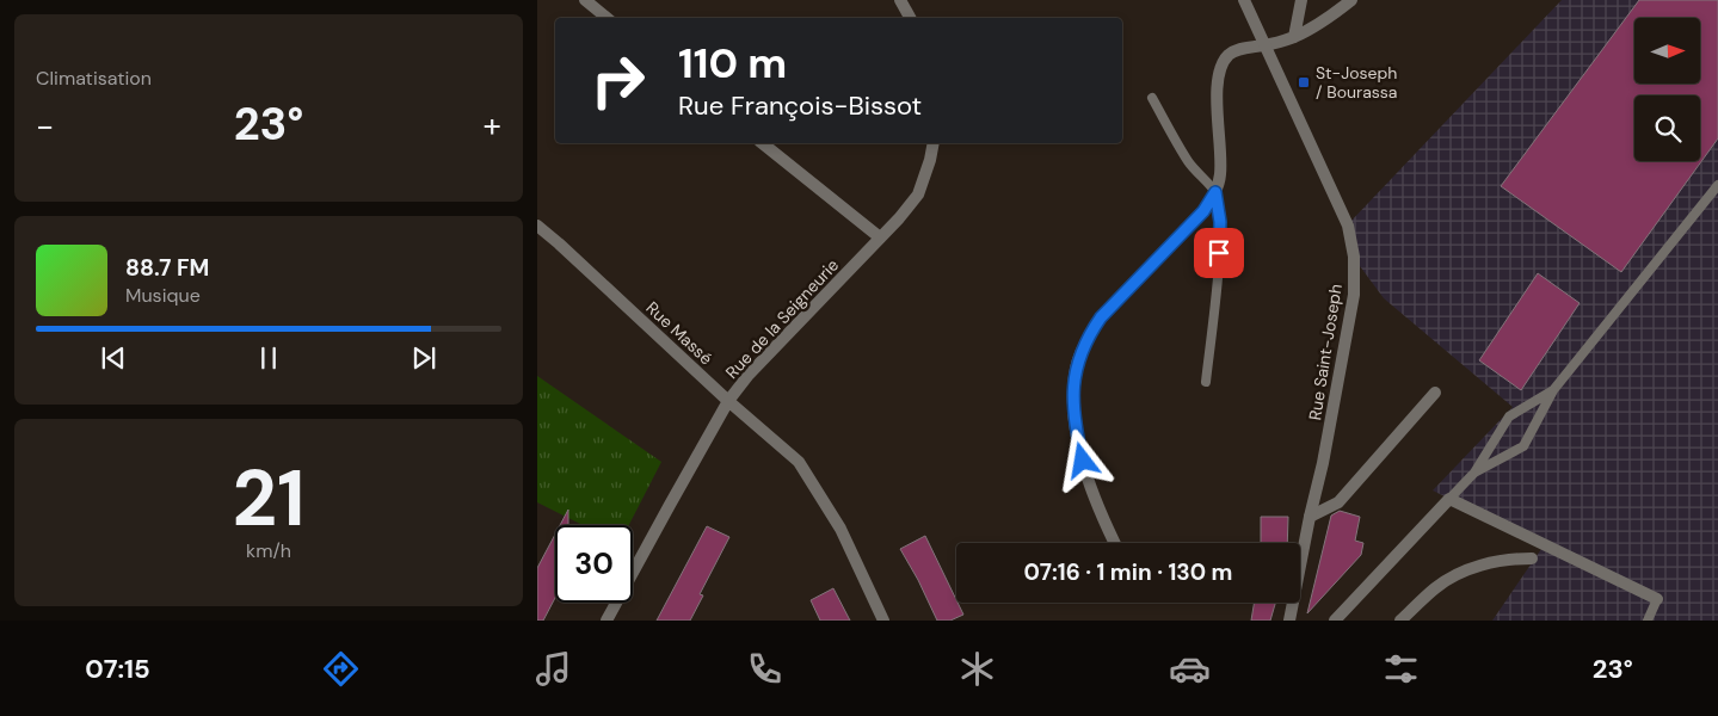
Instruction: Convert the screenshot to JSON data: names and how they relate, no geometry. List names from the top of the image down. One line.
{"streets":{"street":["Rue de la Seigneurie","Rue Massé","Rue Saint-Joseph"]},"crossings":[["Rue de la Seigneurie","Rue Massé"]],"places":{"transit":["St-Joseph / Bourassa"]},"north":"right","page":{"tile":["Climatisation",["21","km/h"]],"turn":["110 m","Rue François-Bissot"],"heat":["−","23°","+"],"song":["88.7 FM","Musique"],"limit":"30","trip":"07:16 · 1 min · 130 m","tabs":["07:15","23°"]}}
